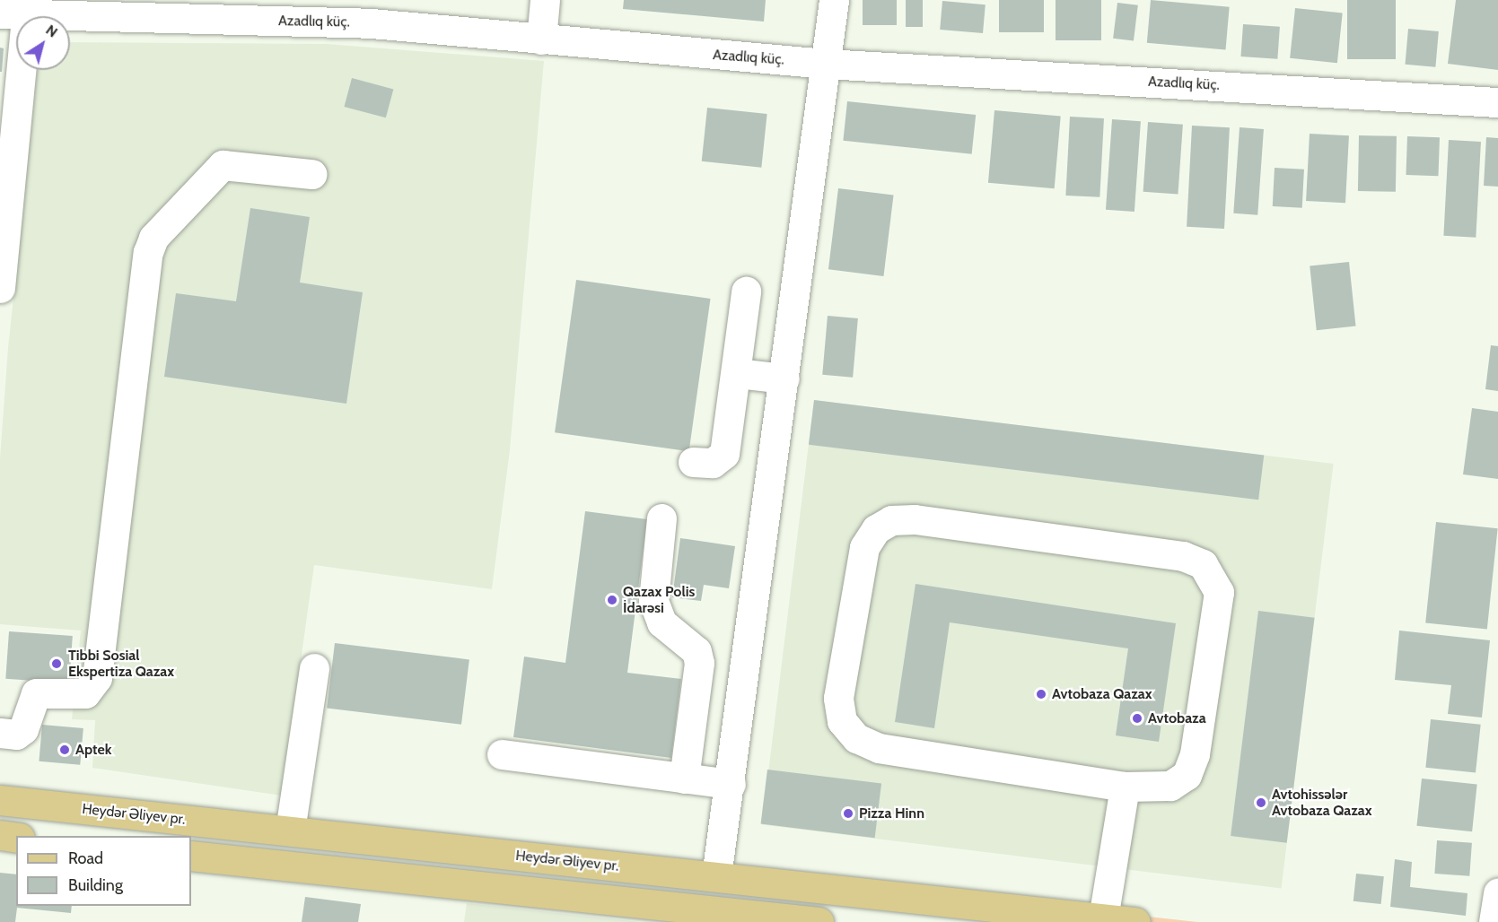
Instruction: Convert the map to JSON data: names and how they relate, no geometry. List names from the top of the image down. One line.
{"streets":{"main road":["Heydər Əliyev pr."],"street":["Azadlıq küç."]},"places":["Qazax Polis İdarəsi","Tibbi Sosial Ekspertiza Qazax","Avtobaza Qazax","Avtobaza","Aptek","Avtohissələr Avtobaza Qazax","Pizza Hinn"],"legend":["Road","Building"],"north":"top right"}
